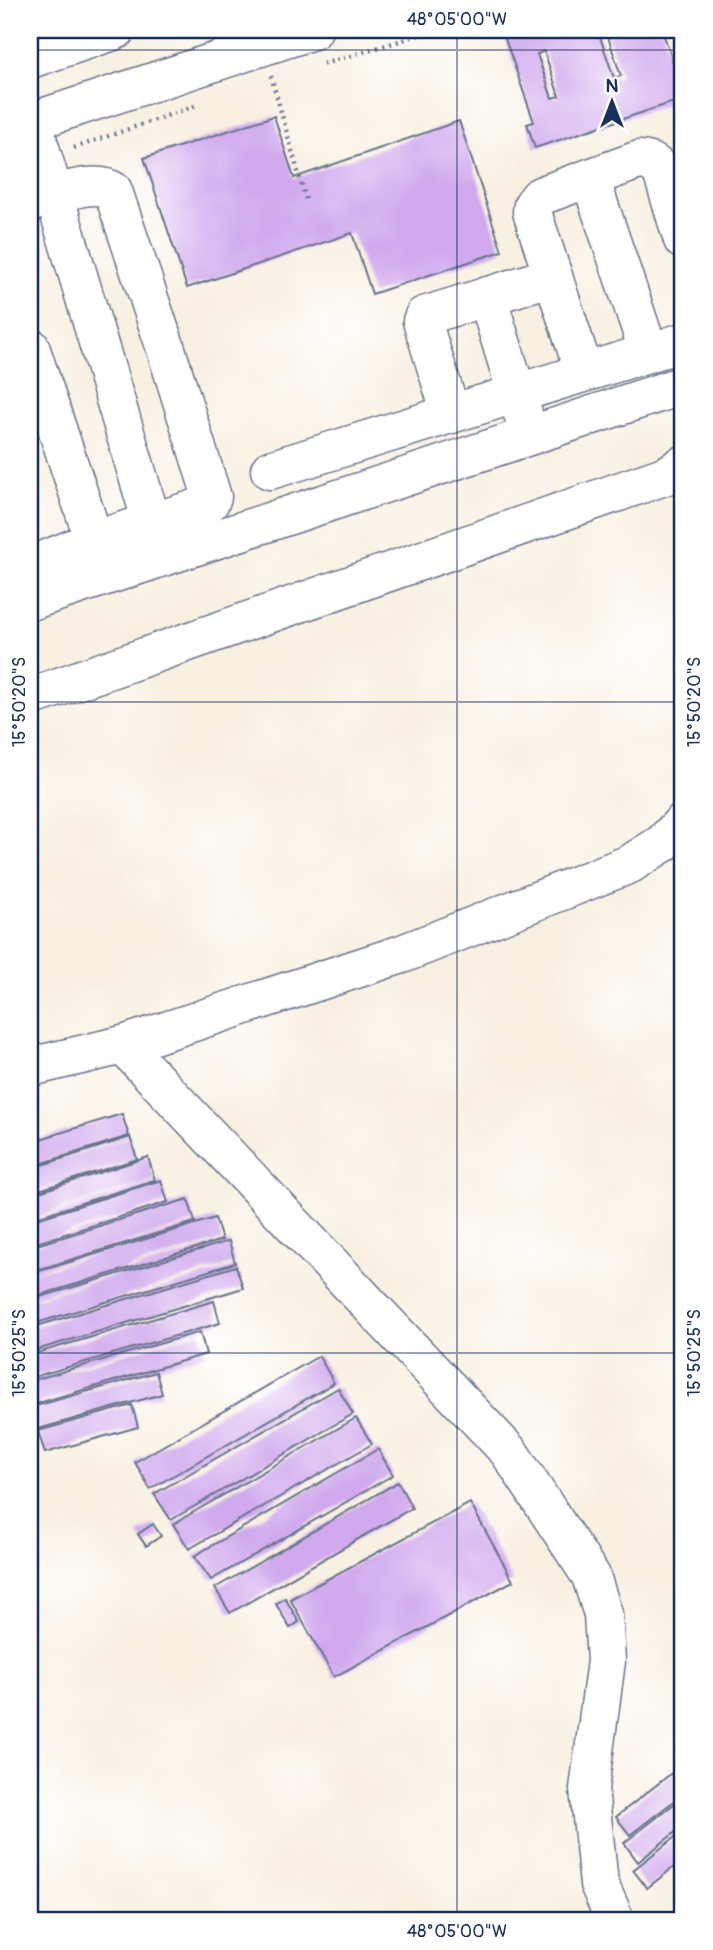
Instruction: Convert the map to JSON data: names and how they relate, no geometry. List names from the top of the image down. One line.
{"north":"top","coordinates":["48°05'00\"W","15°50'20\"S","15°50'25\"S"]}
